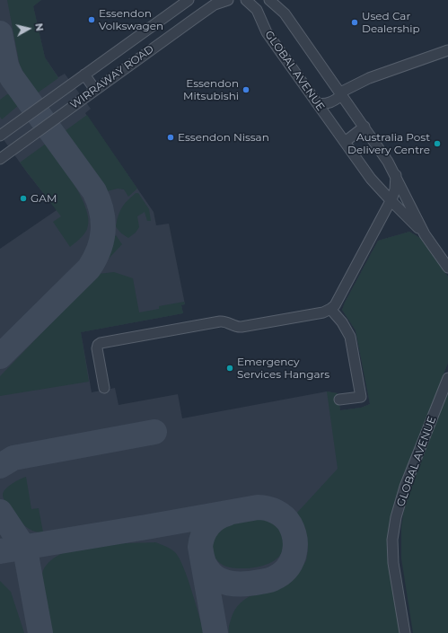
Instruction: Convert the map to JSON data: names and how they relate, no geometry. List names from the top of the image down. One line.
{"streets":{"street":["GLOBAL AVENUE","WIRRAWAY ROAD"]},"places":["Essendon Volkswagen","Used Car Dealership","Essendon Mitsubishi","Essendon Nissan","Australia Post Delivery Centre","GAM","Emergency Services Hangars"],"north":"right"}
